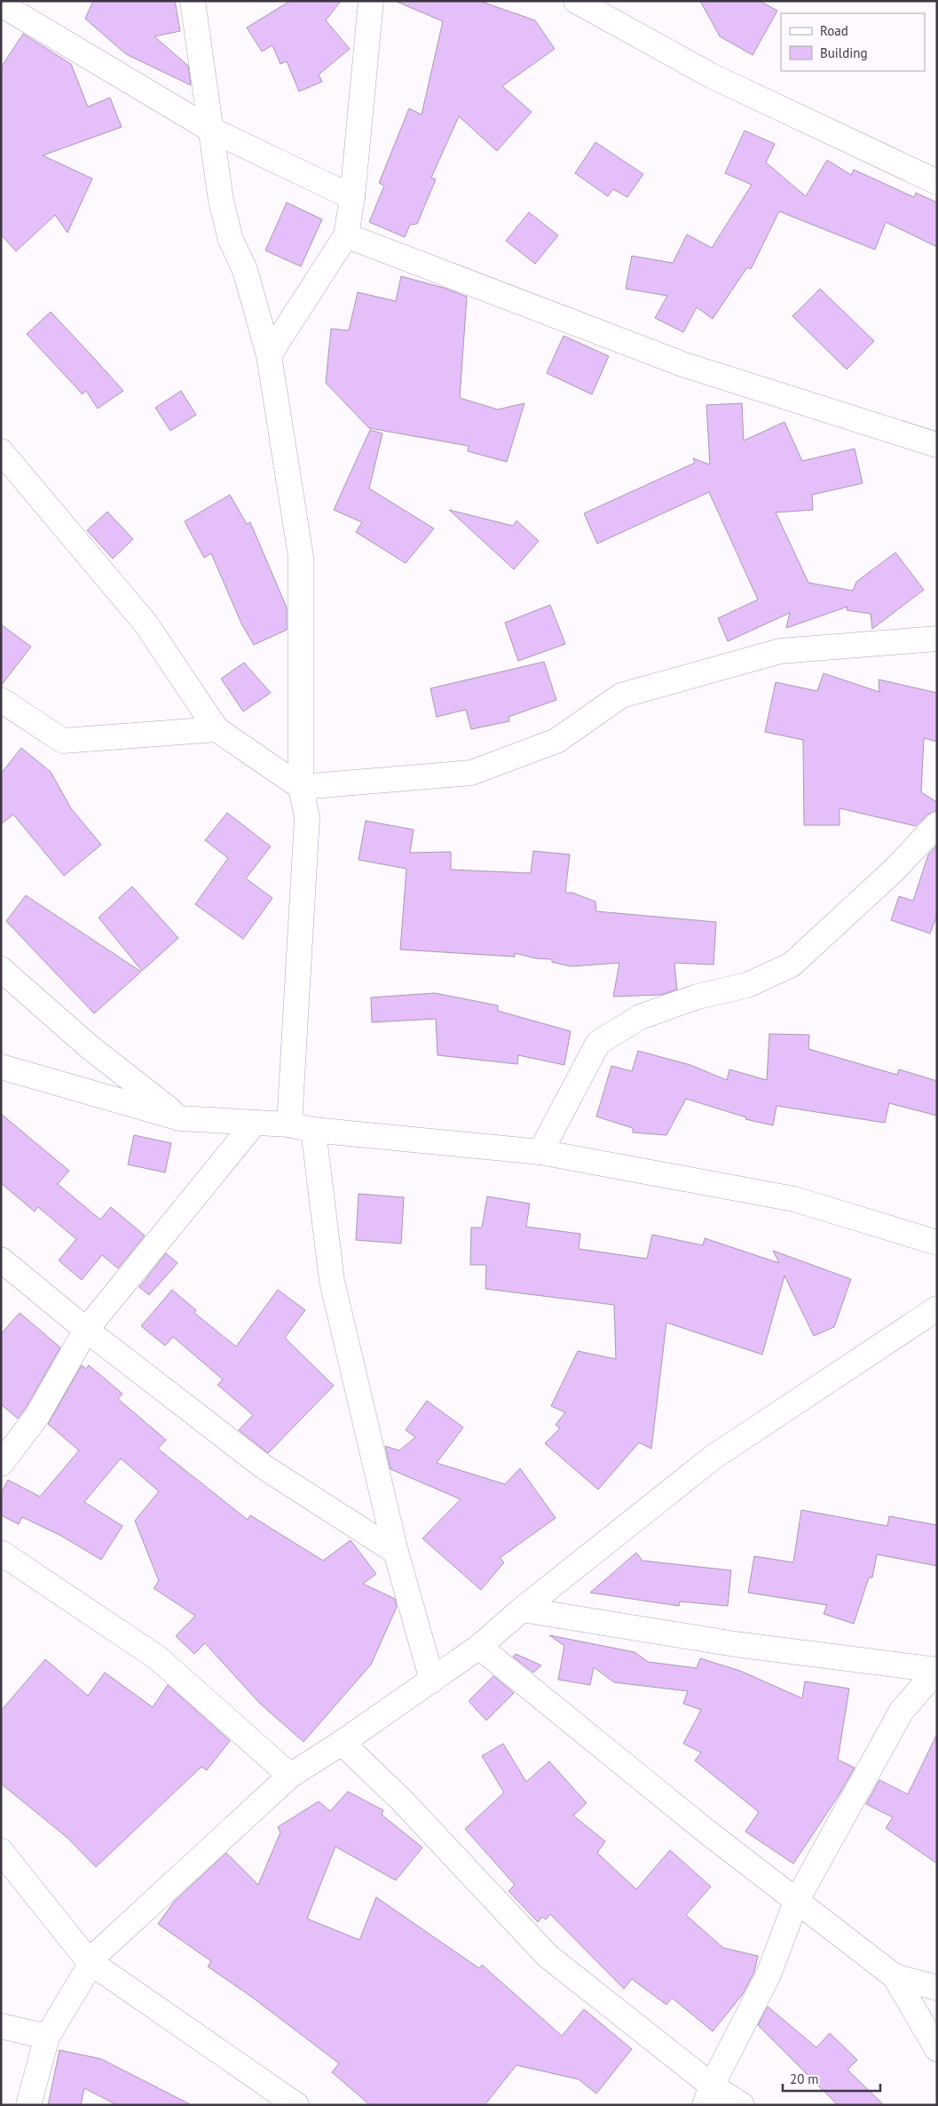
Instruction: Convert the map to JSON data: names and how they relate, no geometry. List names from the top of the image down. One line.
{"legend":["Road","Building"],"scale_bar":"20 m"}
